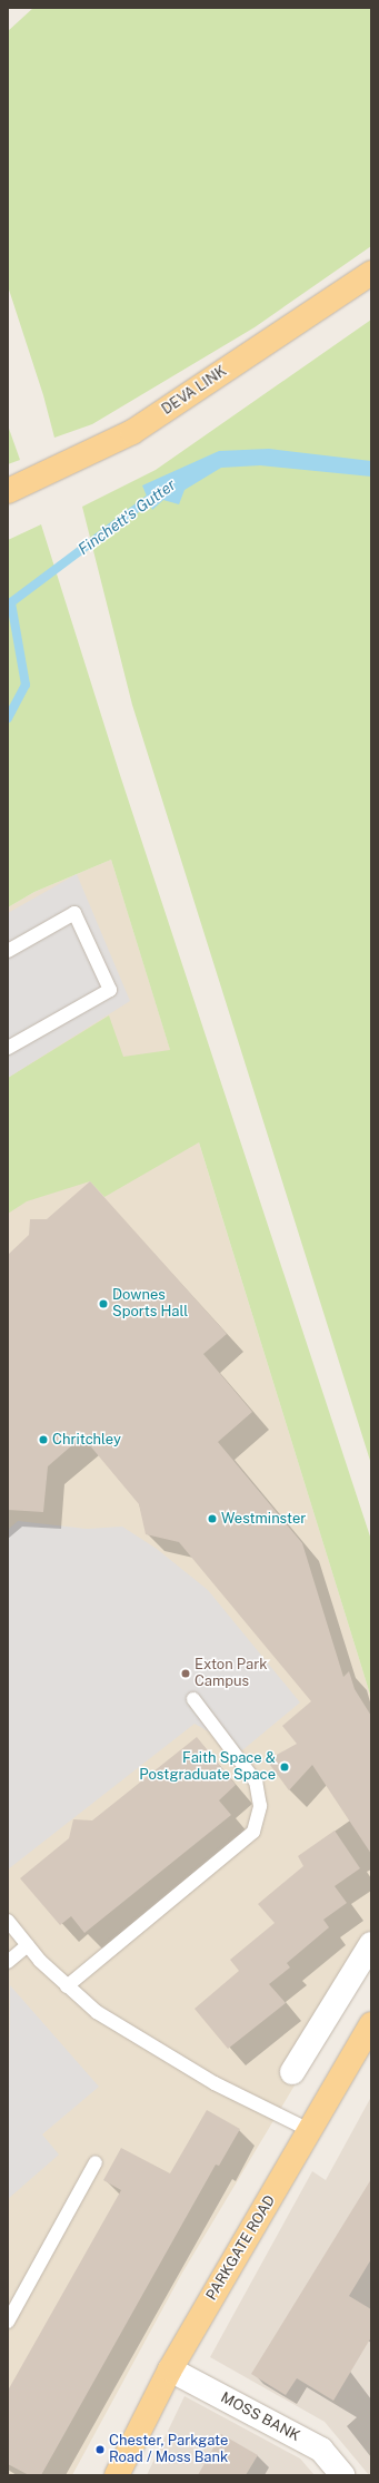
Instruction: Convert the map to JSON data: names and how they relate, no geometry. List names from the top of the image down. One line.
{"streets":{"main road":["DEVA LINK","PARKGATE ROAD"],"street":["MOSS BANK"]},"crossings":[["PARKGATE ROAD","MOSS BANK"]],"water":["Finchett's Gutter"],"places":["Downes Sports Hall","Chritchley","Westminster","Exton Park Campus","Faith Space & Postgraduate Space","Chester, Parkgate Road / Moss Bank"]}
